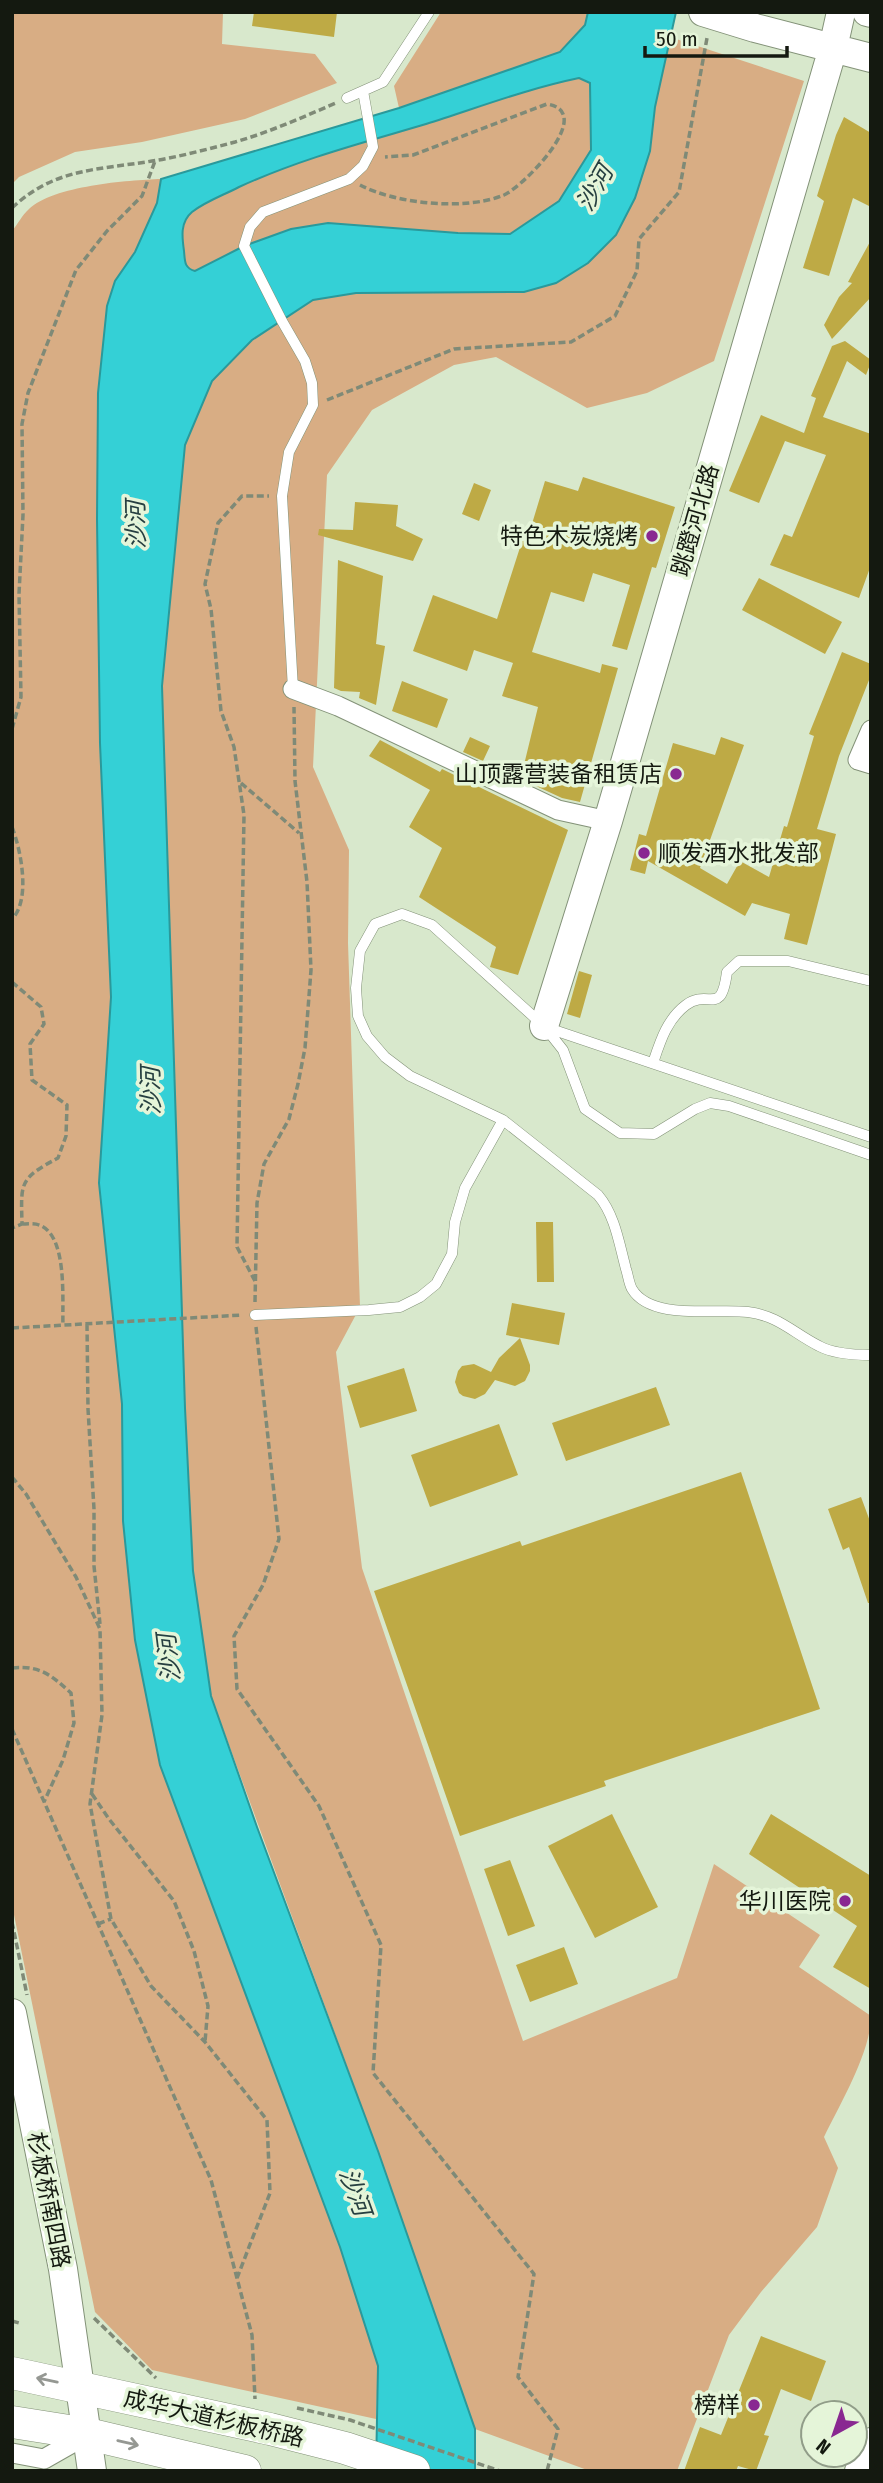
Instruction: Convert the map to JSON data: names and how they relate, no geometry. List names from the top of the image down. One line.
{"streets":{"main road":["成华大道杉板桥路"],"street":["跳蹬河北路","杉板桥南四路"]},"crossings":[["杉板桥南四路","成华大道杉板桥路"]],"water":["沙河"],"places":["特色木炭烧烤","山顶露营装备租赁店","顺发酒水批发部","华川医院","榜样"],"scale_bar":"50 m","north":"bottom left"}
